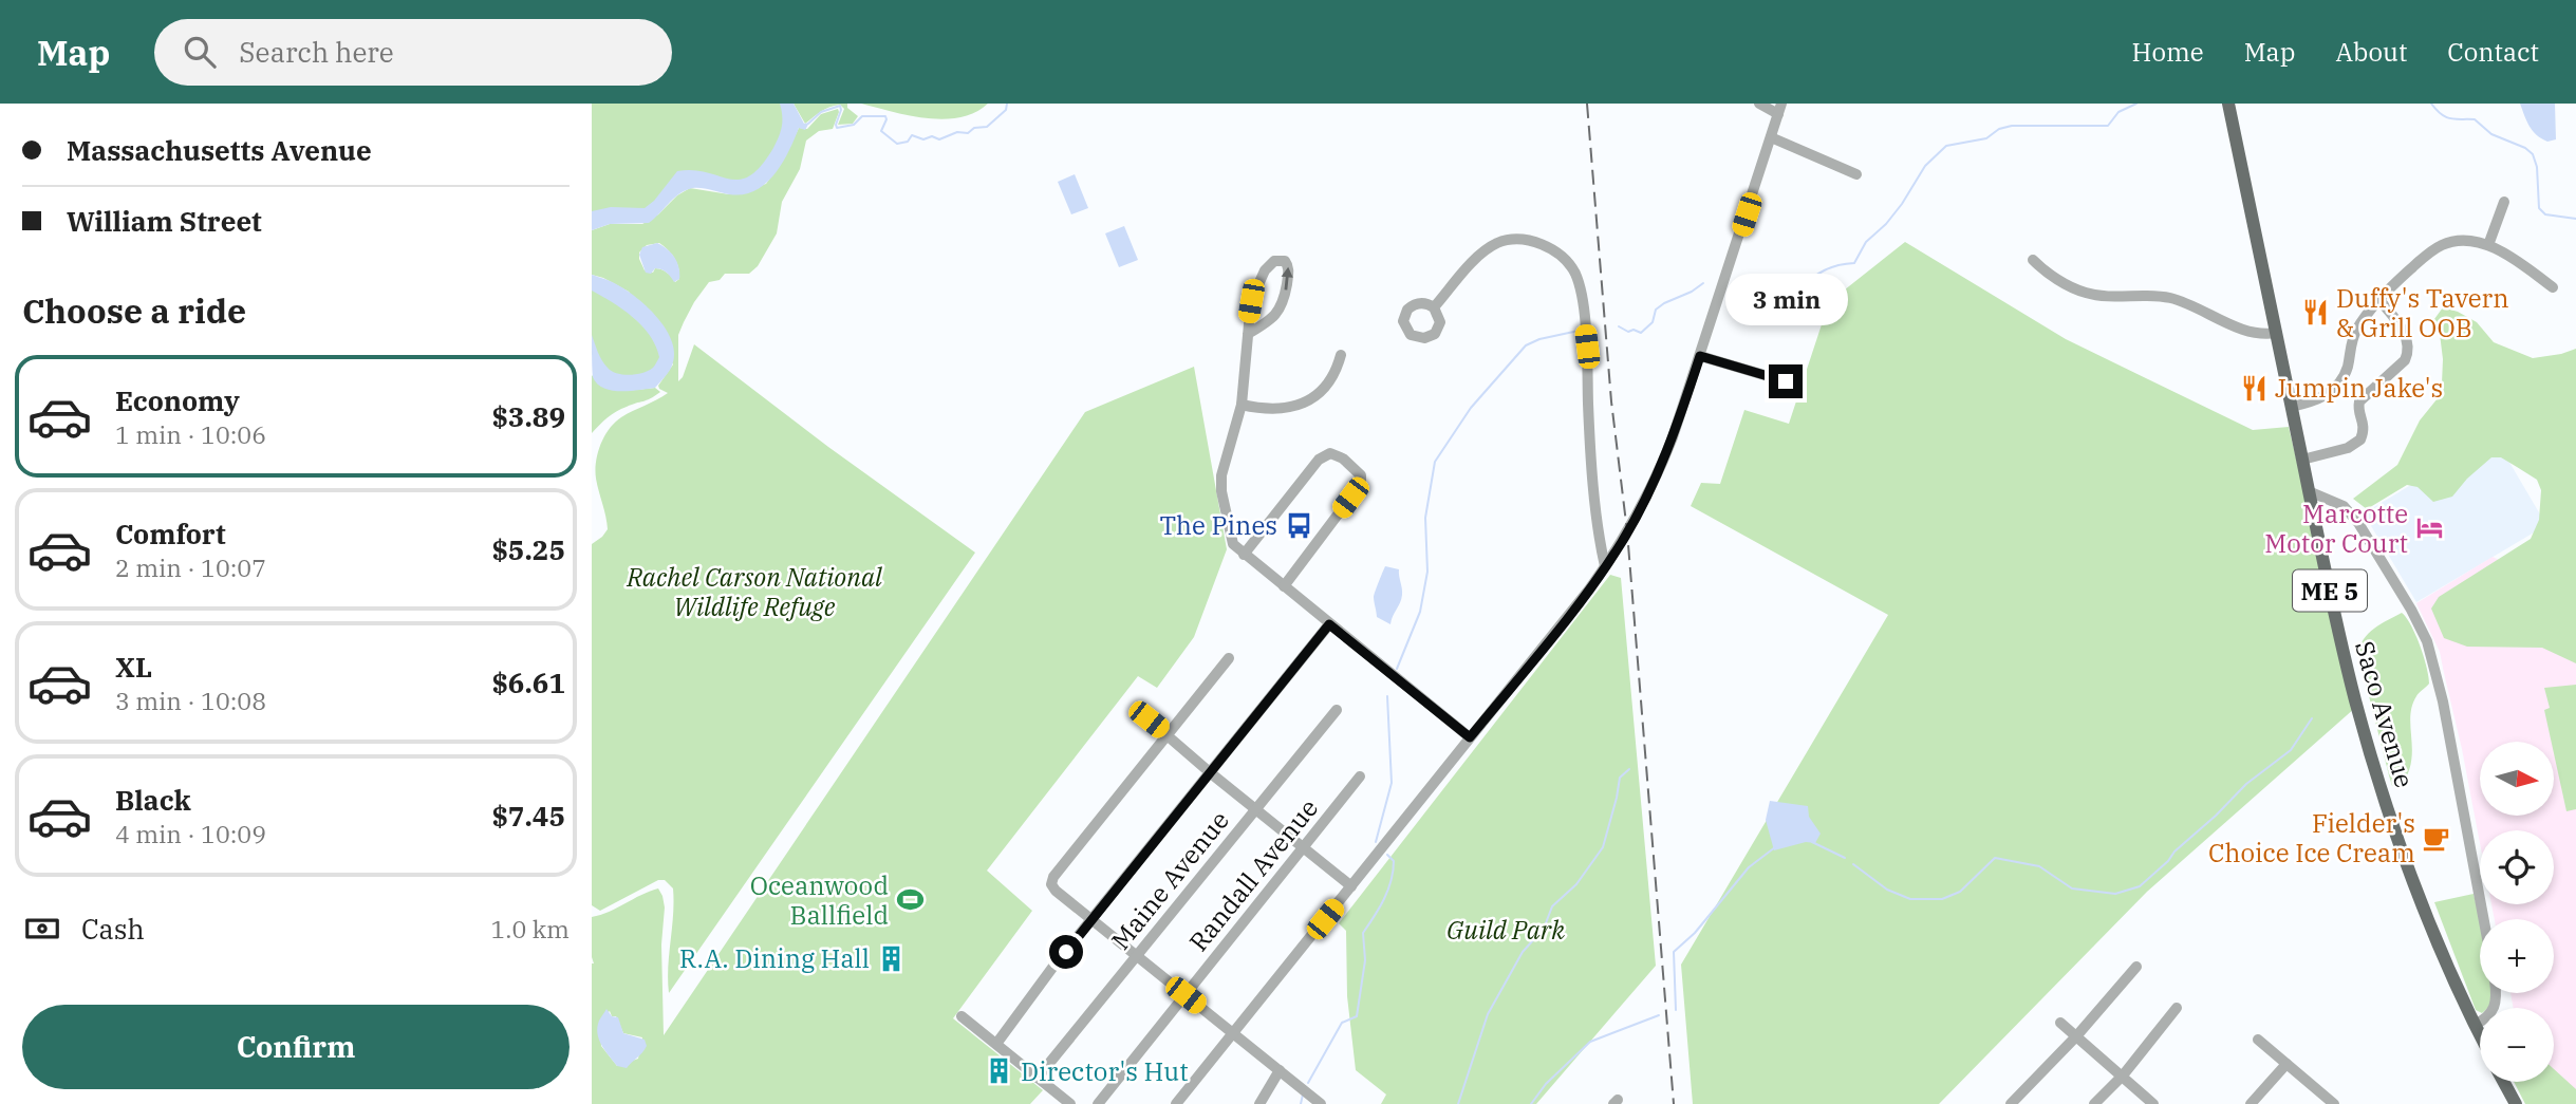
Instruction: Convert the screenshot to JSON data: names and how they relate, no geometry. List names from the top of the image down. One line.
{"streets":{"main road":["ME 5","Saco Avenue"],"street":["Randall Avenue","Maine Avenue"]},"parks":["Rachel Carson National Wildlife Refuge","Guild Park"],"places":{"restaurant":["Duffy's Tavern & Grill OOB","Jumpin Jake's"],"bus stop":["The Pines"],"hotel":["Marcotte Motor Court"],"cafe":["Fielder's Choice Ice Cream"],"sports":["Oceanwood Ballfield"],"building":["R.A. Dining Hall","Director's Hut"]},"north":"right","page":{"header":"Map","search":"Search here","nav":["Home","Map","About","Contact"],"banner":["Massachusetts Avenue","William Street"],"heading":"Choose a ride","bubble":"3 min","list":[{"name":"Economy","note":"1 min · 10:06","value":"$3.89"},{"name":"Comfort","note":"2 min · 10:07","value":"$5.25"},{"name":"XL","note":"3 min · 10:08","value":"$6.61"},{"name":"Black","note":"4 min · 10:09","value":"$7.45"}],"map_buttons":["+","−"],"pay":["Cash","1.0 km"],"buttons":"Confirm"}}
